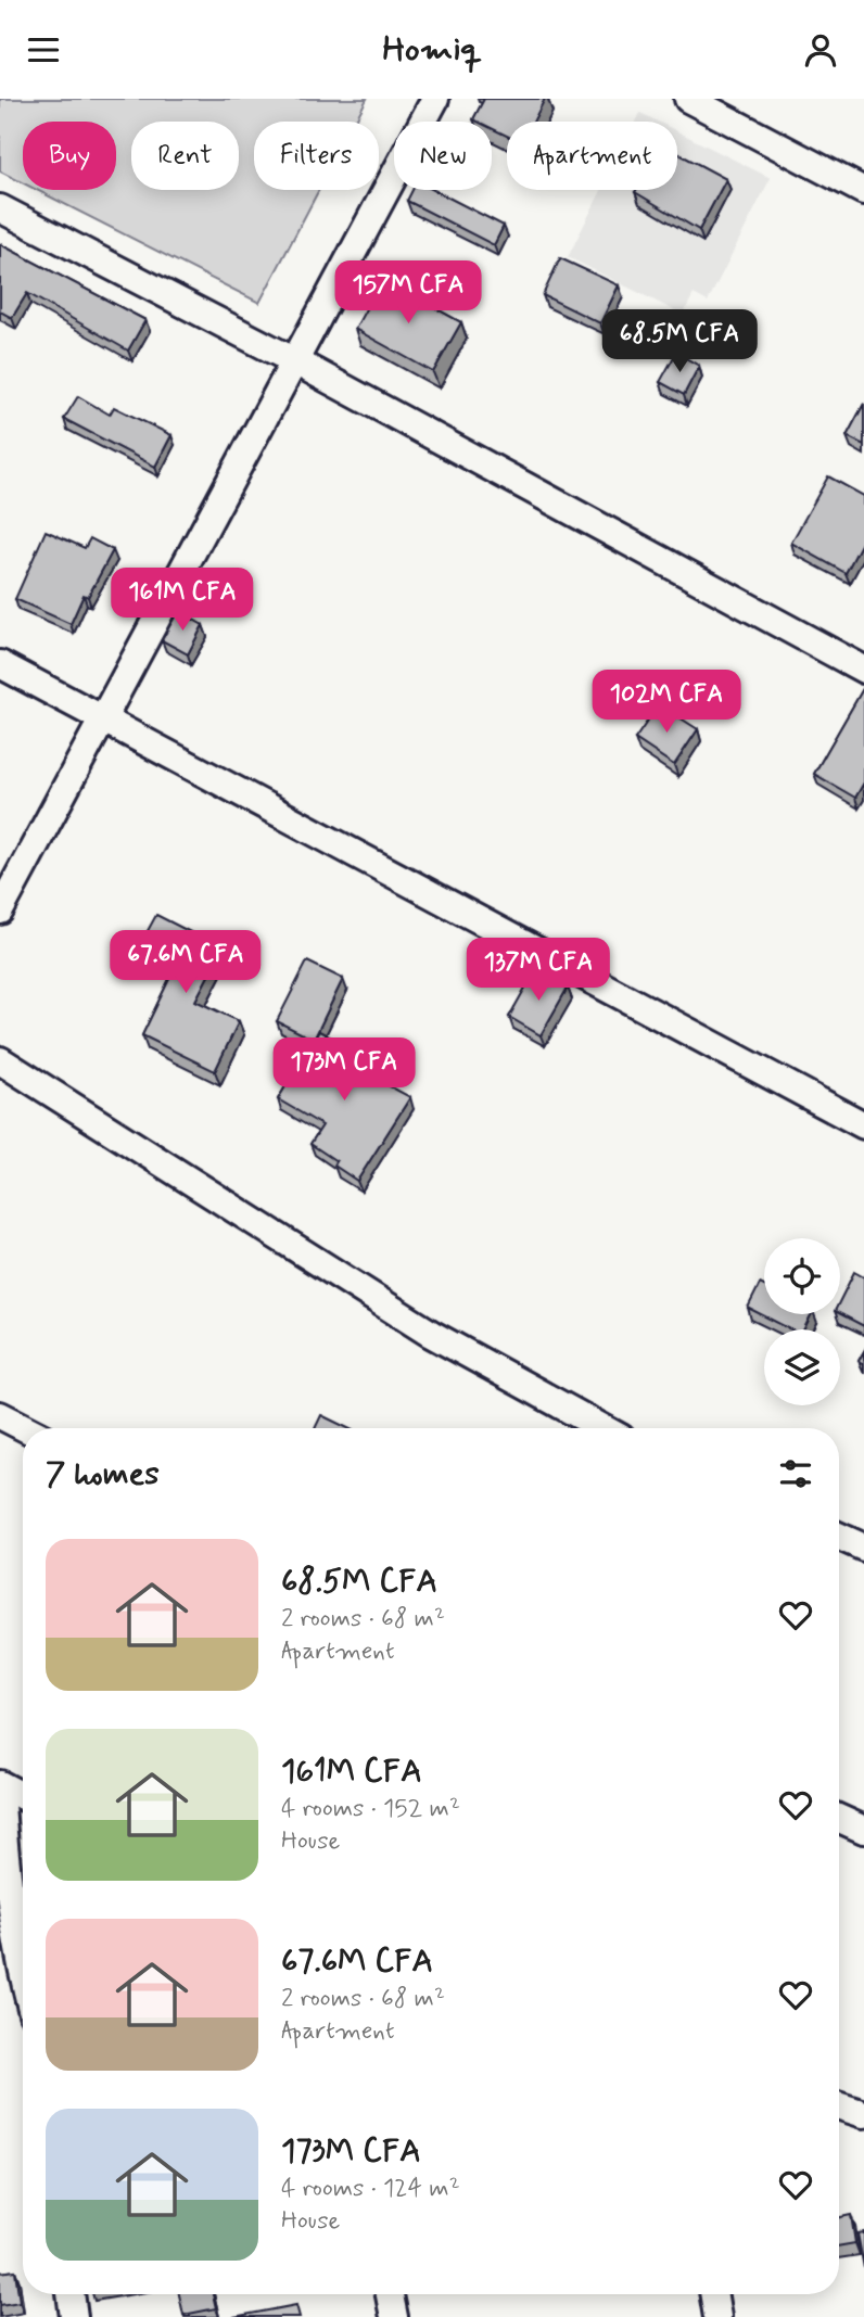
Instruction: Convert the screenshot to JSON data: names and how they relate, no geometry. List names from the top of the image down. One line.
{"page":{"header":"Homiq","chip":["Buy","Rent","Filters","New","Apartment"],"price":["157M CFA","68.5M CFA","161M CFA","102M CFA","67.6M CFA","137M CFA","173M CFA"],"heading":"7 homes","list":[{"name":"68.5M CFA","note":"2 rooms · 68 m² · Apartment"},{"name":"161M CFA","note":"4 rooms · 152 m² · House"},{"name":"67.6M CFA","note":"2 rooms · 68 m² · Apartment"},{"name":"173M CFA","note":"4 rooms · 124 m² · House"}]}}
